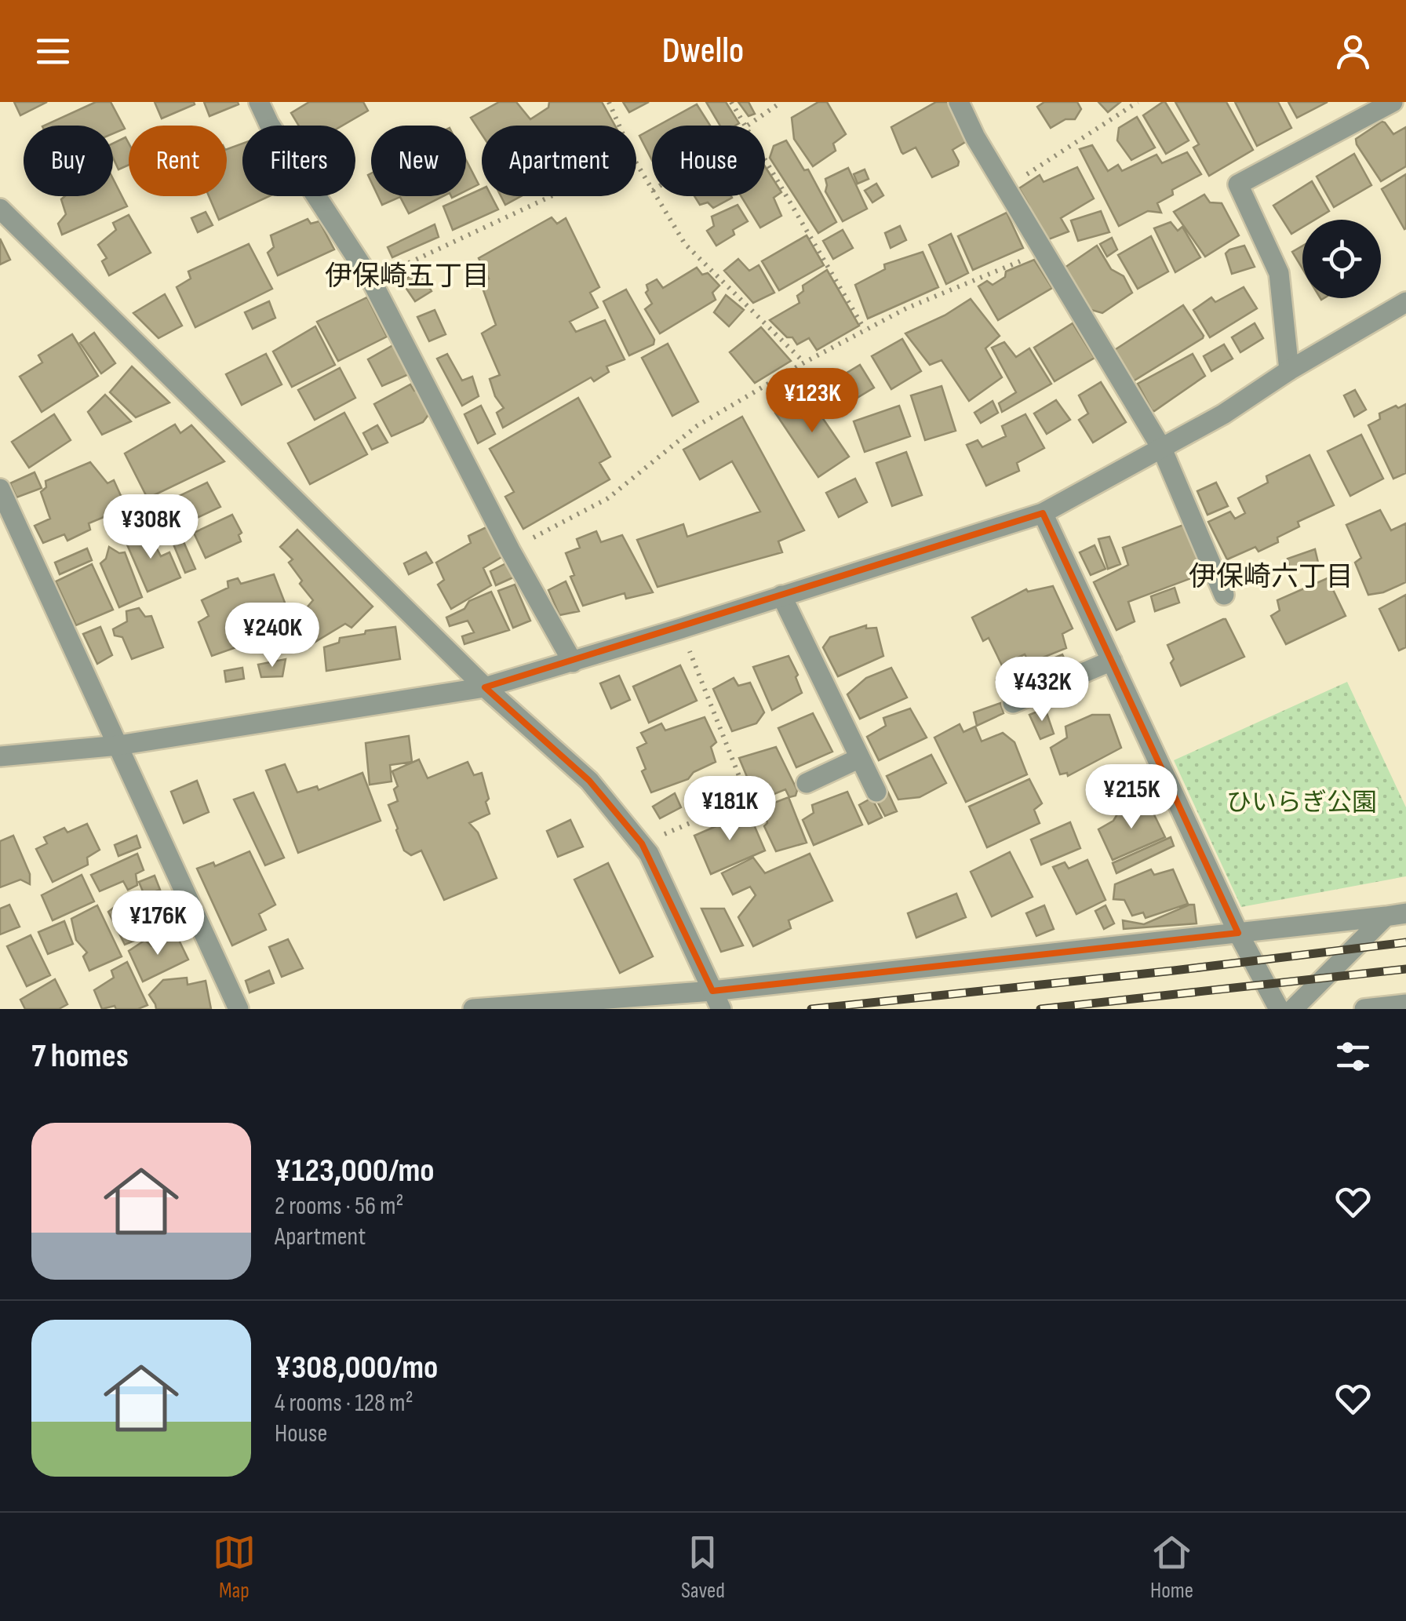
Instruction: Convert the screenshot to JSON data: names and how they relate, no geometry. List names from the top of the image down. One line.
{"districts":["伊保崎五丁目","伊保崎六丁目"],"parks":["ひいらぎ公園"],"page":{"header":"Dwello","chip":["Buy","Rent","Filters","New","Apartment","House"],"price":["¥123K","¥308K","¥240K","¥432K","¥215K","¥181K","¥176K"],"heading":"7 homes","list":[{"name":"¥123,000/mo","note":"2 rooms · 56 m² · Apartment"},{"name":"¥308,000/mo","note":"4 rooms · 128 m² · House"}],"tabs":["Map","Saved","Home"]}}
